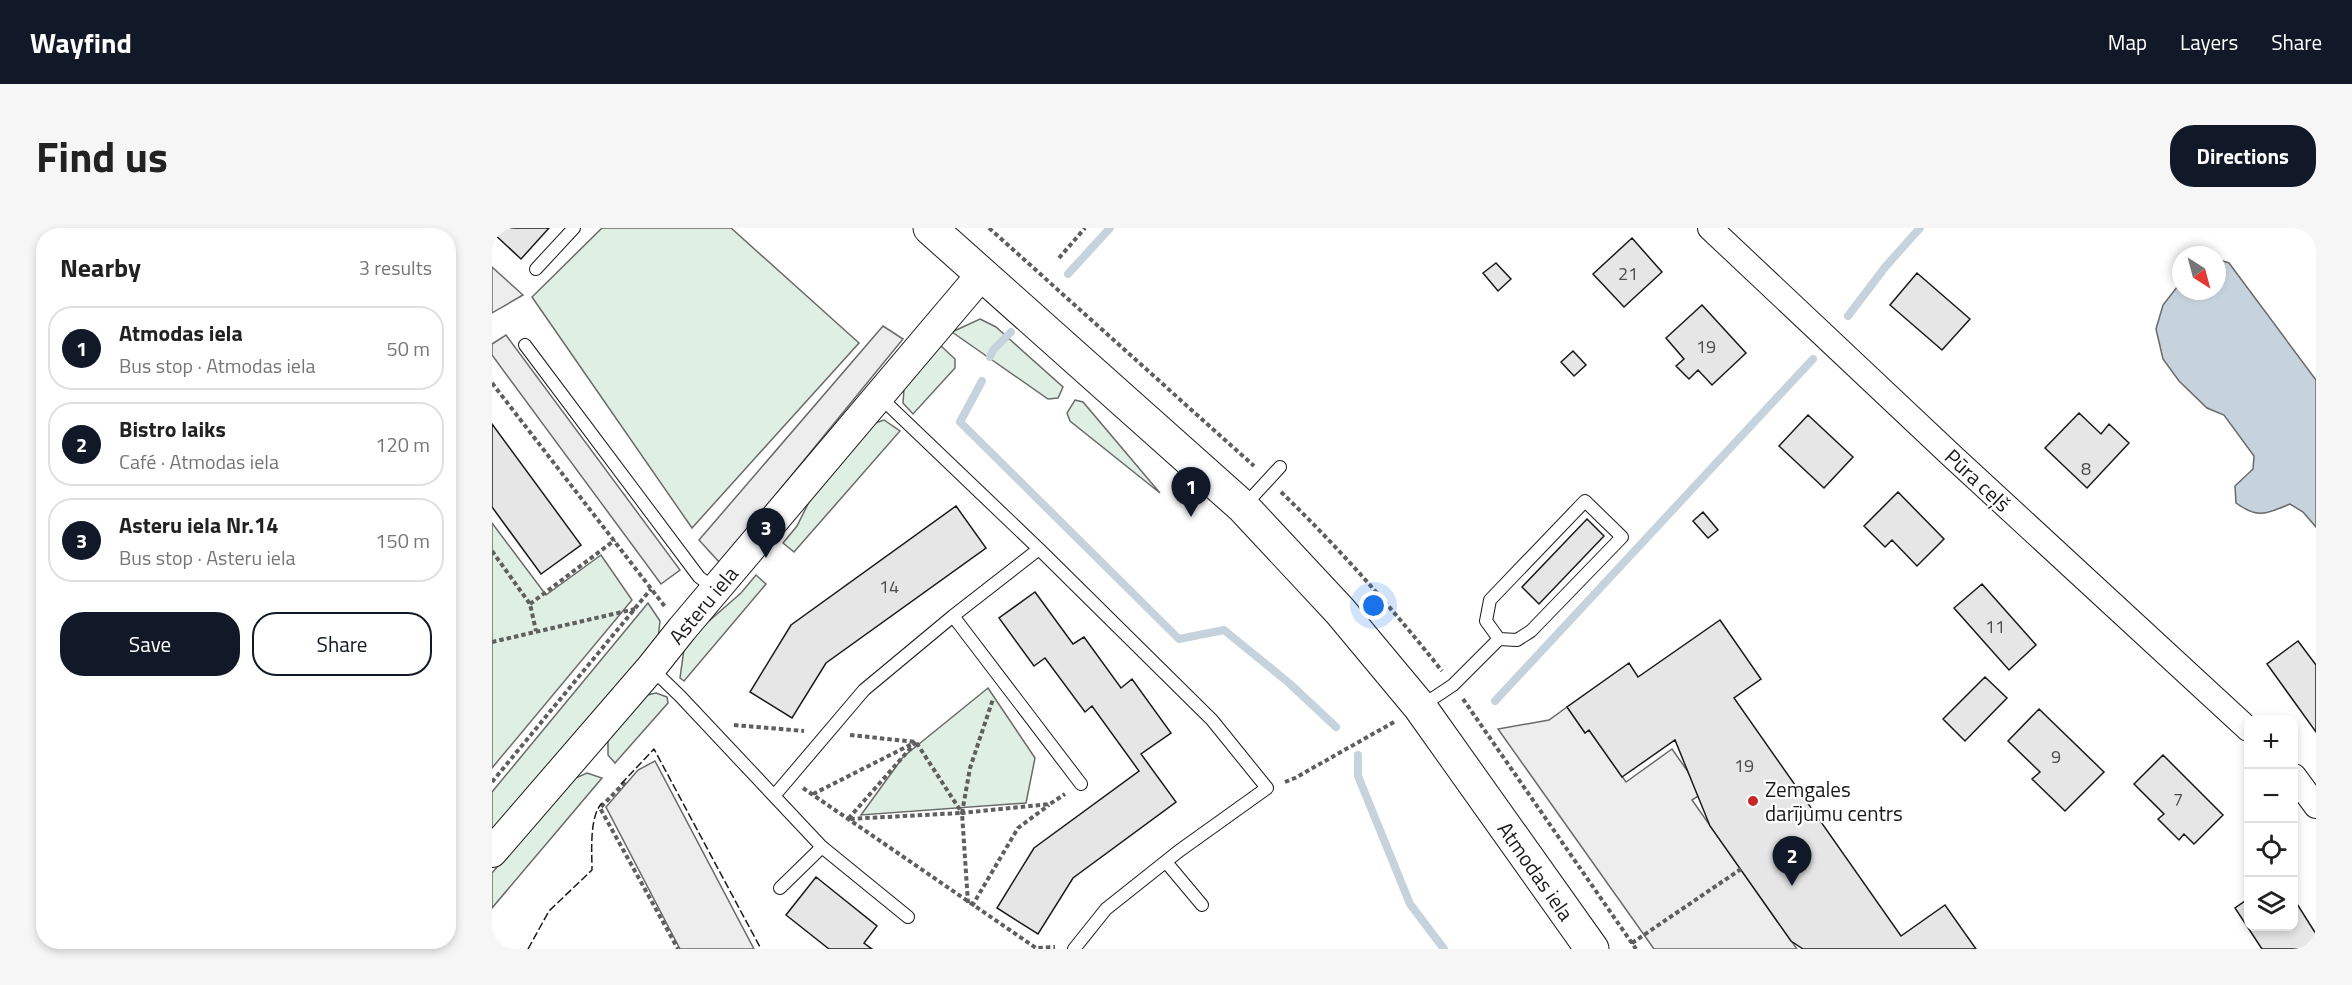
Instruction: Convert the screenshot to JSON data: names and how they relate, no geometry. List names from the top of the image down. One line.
{"streets":{"main road":["Atmodas iela"],"street":["Pūra ceļš","Asteru iela"]},"crossings":[["Asteru iela","Atmodas iela"]],"places":["Zemgales darījumu centrs"],"house_numbers":["21","19","8","14","11","9","19","7"],"north":"bottom right","page":{"header":"Wayfind","nav":["Map","Layers","Share"],"title":"Find us","buttons":["Directions",["Save","Share"]],"heading":["Nearby","3 results"],"list":[{"mark":"1","name":"Atmodas iela","note":"Bus stop · Atmodas iela","value":"50 m"},{"mark":"2","name":"Bistro laiks","note":"Café · Atmodas iela","value":"120 m"},{"mark":"3","name":"Asteru iela Nr.14","note":"Bus stop · Asteru iela","value":"150 m"}],"pins":["1","3","2"],"map_buttons":["+","−"]}}
